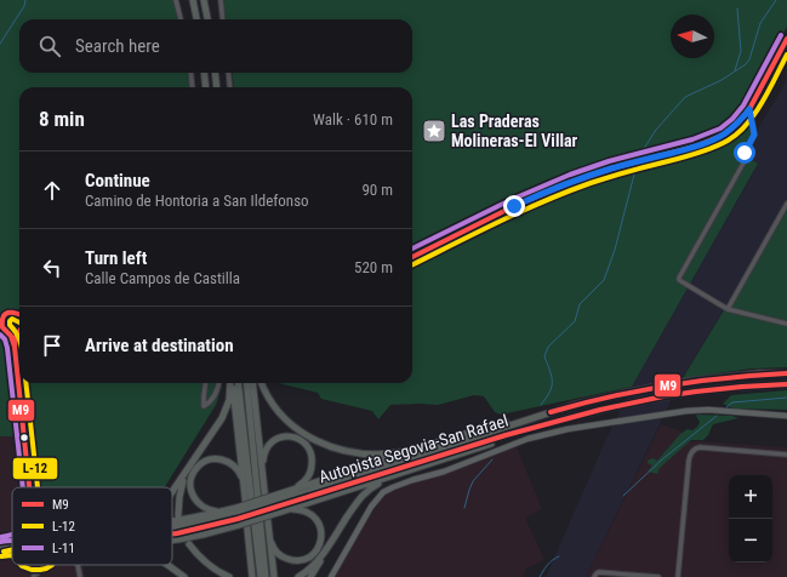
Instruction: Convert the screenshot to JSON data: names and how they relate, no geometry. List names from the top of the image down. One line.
{"streets":{"highway":["Autopista Segovia-San Rafael"]},"places":{"place":["Las Praderas Molineras-El Villar"]},"lines":["transit line L-11","transit line M9","transit line L-12"],"legend":["M9","L-12","L-11"],"north":"left","page":{"search":"Search here","heading":["8 min","Walk · 610 m"],"list":[["Continue","Camino de Hontoria a San Ildefonso","90 m"],["Turn left","Calle Campos de Castilla","520 m"],"Arrive at destination"],"map_buttons":["+","−"]}}
